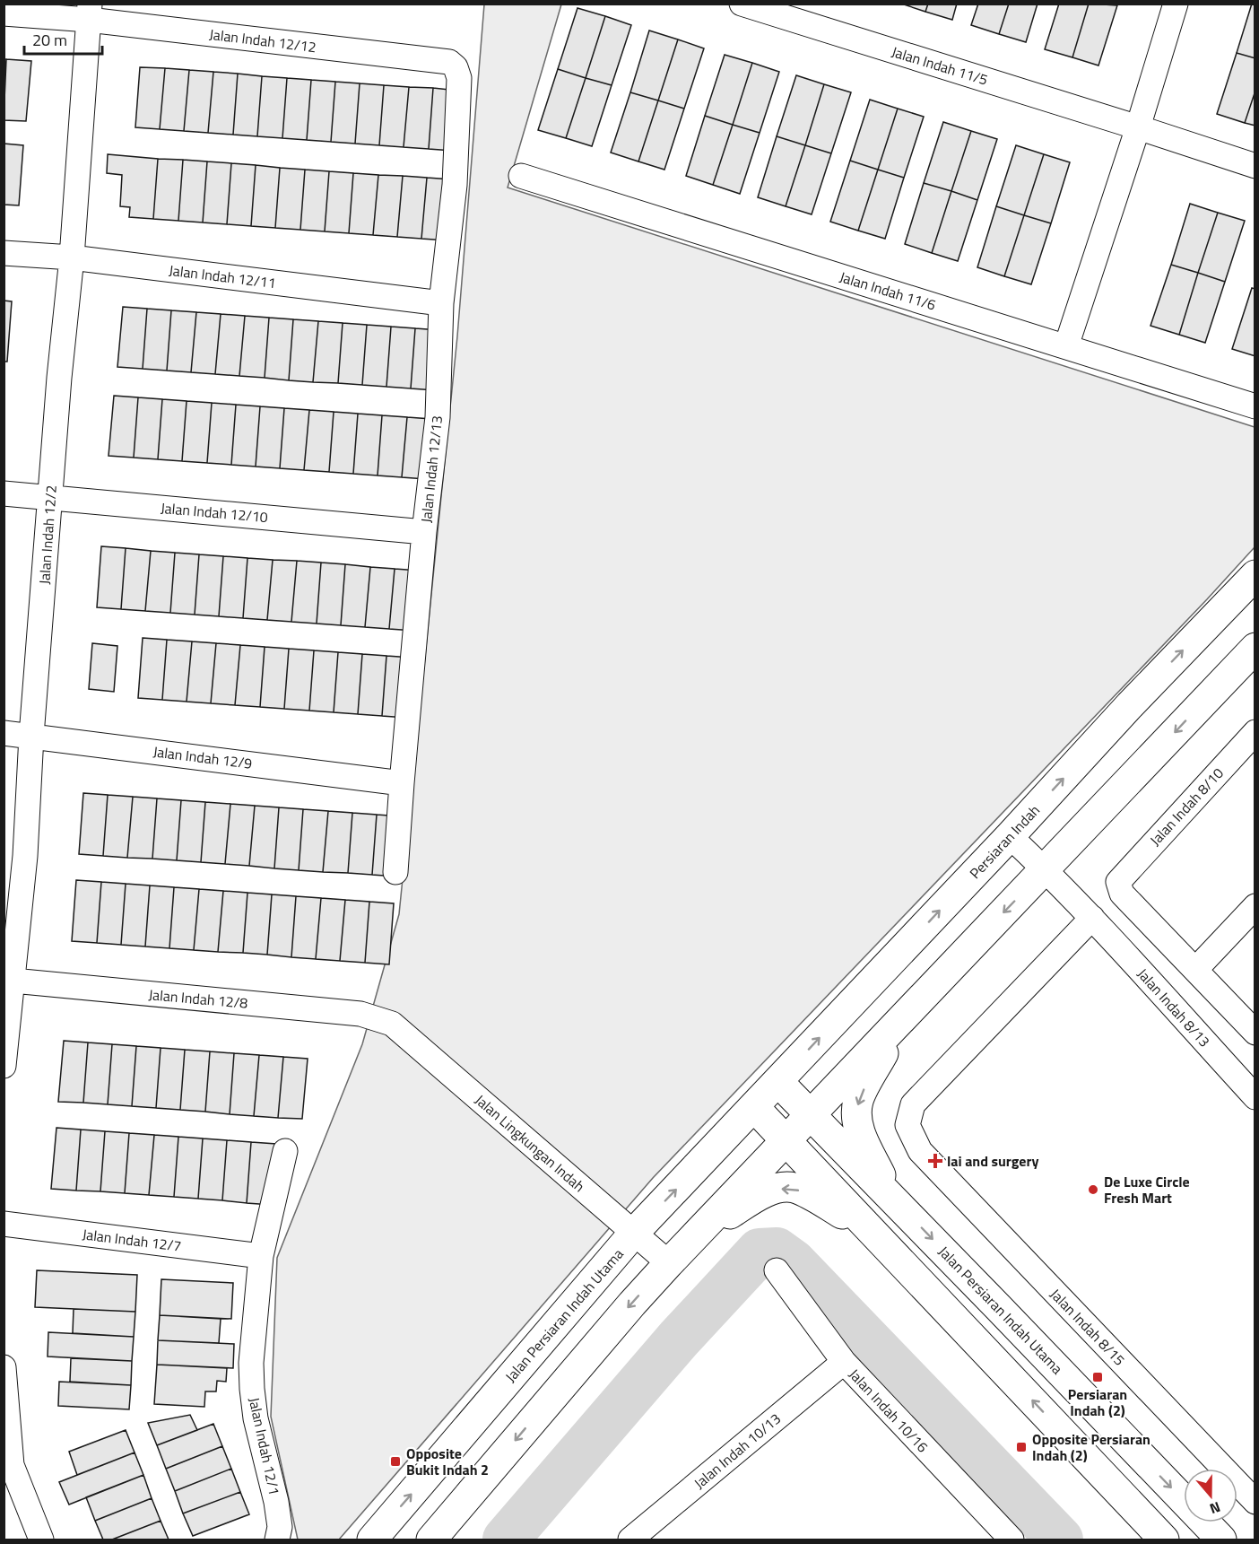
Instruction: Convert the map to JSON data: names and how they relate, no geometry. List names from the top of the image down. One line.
{"streets":{"main road":["Persiaran Indah","Jalan Persiaran Indah Utama"],"street":["Jalan Indah 12/12","Jalan Indah 11/5","Jalan Indah 12/11","Jalan Indah 11/6","Jalan Indah 12/13","Jalan Indah 12/10","Jalan Indah 12/2","Jalan Indah 12/9","Jalan Indah 8/10","Jalan Indah 12/8","Jalan Indah 8/13","Jalan Lingkungan Indah","Jalan Indah 12/7","Jalan Indah 8/15","Jalan Indah 10/16","Jalan Indah 12/1","Jalan Indah 10/13"]},"crossings":[["Jalan Indah 12/12","Jalan Indah 12/13"],["Jalan Indah 12/12","Jalan Indah 12/2"],["Jalan Indah 12/11","Jalan Indah 12/13"],["Jalan Indah 12/11","Jalan Indah 12/2"],["Jalan Indah 12/13","Jalan Indah 12/10"],["Jalan Indah 12/13","Jalan Indah 12/9"],["Jalan Indah 12/10","Jalan Indah 12/2"],["Jalan Indah 12/2","Jalan Indah 12/9"],["Jalan Indah 12/2","Jalan Indah 12/8"],["Persiaran Indah","Jalan Indah 8/13"],["Persiaran Indah","Jalan Persiaran Indah Utama"],["Jalan Indah 12/8","Jalan Lingkungan Indah"],["Jalan Indah 8/13","Jalan Indah 8/15"],["Jalan Lingkungan Indah","Jalan Persiaran Indah Utama"],["Jalan Indah 12/7","Jalan Indah 12/1"],["Jalan Indah 10/16","Jalan Indah 10/13"]],"places":{"health":["lai and surgery"],"other":["De Luxe Circle Fresh Mart"],"transit":["Persiaran Indah (2)","Opposite Persiaran Indah (2)","Opposite Bukit Indah 2"]},"scale_bar":"20 m","north":"bottom"}
